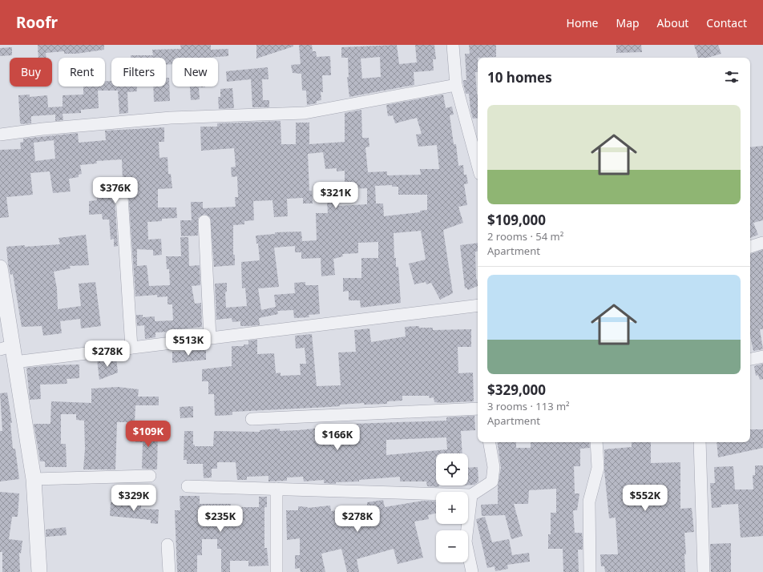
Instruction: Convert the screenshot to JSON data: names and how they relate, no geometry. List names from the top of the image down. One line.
{"page":{"header":"Roofr","nav":["Home","Map","About","Contact"],"chip":["Buy","Rent","Filters","New"],"heading":"10 homes","list":[{"name":"$109,000","note":"2 rooms · 54 m² · Apartment"},{"name":"$329,000","note":"3 rooms · 113 m² · Apartment"}],"price":["$376K","$321K","$513K","$278K","$109K","$166K","$329K","$552K","$235K","$278K"],"map_buttons":["+","−"]}}
